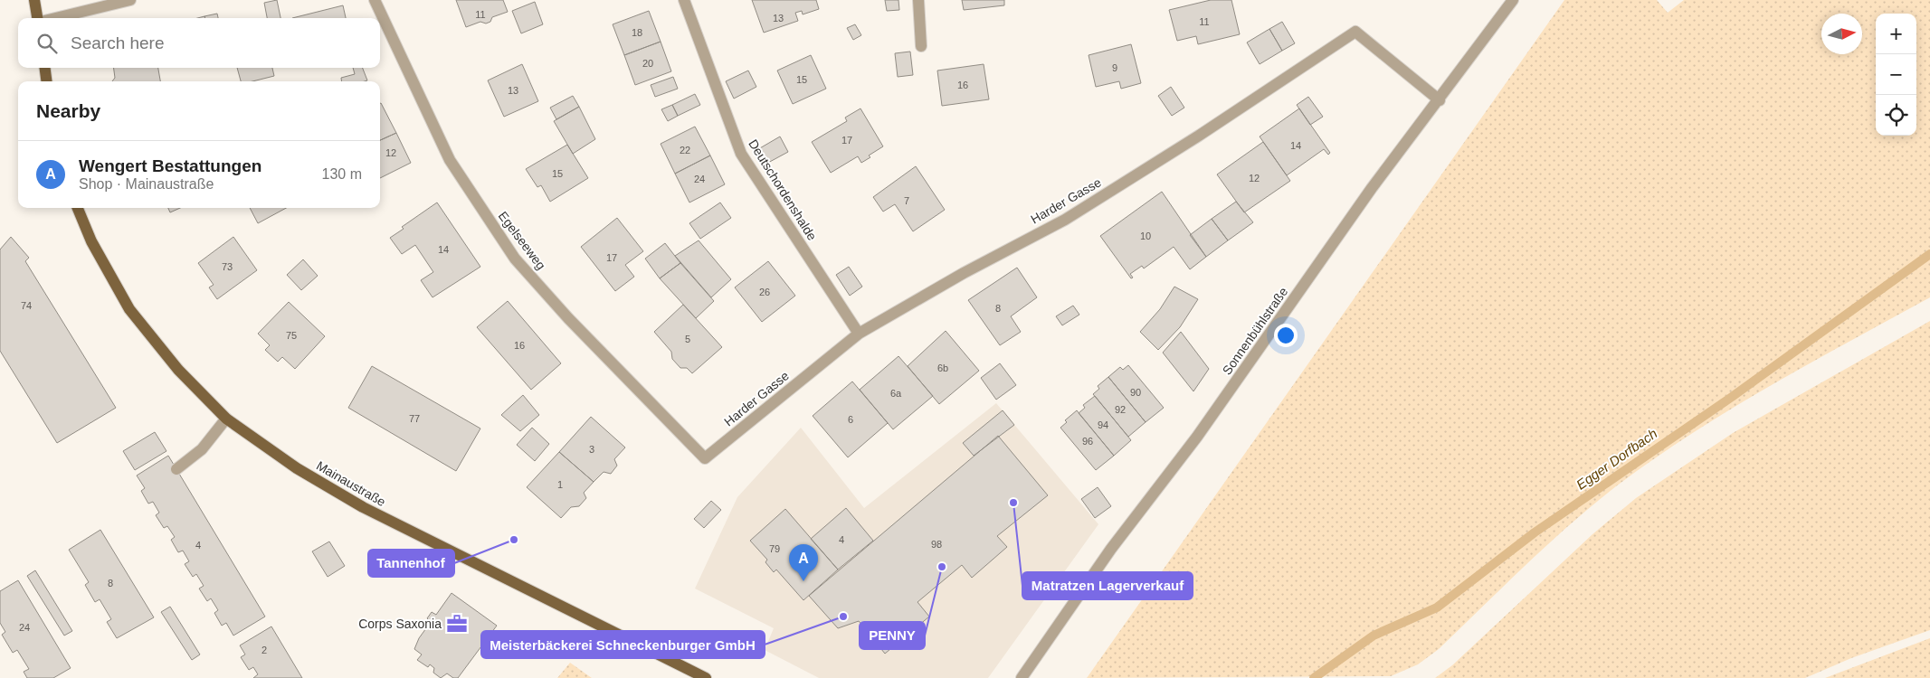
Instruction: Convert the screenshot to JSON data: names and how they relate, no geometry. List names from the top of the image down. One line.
{"streets":{"main road":["Mainaustraße"],"street":["Deutschordenshalde","Harder Gasse","Egelseeweg","Sonnenbühlstraße"]},"crossings":[["Deutschordenshalde","Harder Gasse"],["Harder Gasse","Egelseeweg"],["Harder Gasse","Sonnenbühlstraße"]],"water":["Egger Dorfbach"],"places":{"other":["Matratzen Lagerverkauf","Tannenhof","PENNY","Meisterbäckerei Schneckenburger GmbH"],"office":["Corps Saxonia"]},"house_numbers":["11","13","11","18","20","9","15","16","13","17","14","22","12","15","12","24","7","10","14","17","73","26","74","8","75","5","16","6b","90","6a","92","77","6","94","96","3","1","4","98","4","79","8","24","2"],"north":"right","page":{"map_buttons":["+","−"],"search":"Search here","heading":"Nearby","list":[{"mark":"A","name":"Wengert Bestattungen","note":"Shop · Mainaustraße","value":"130 m"}],"pins":"A"}}
